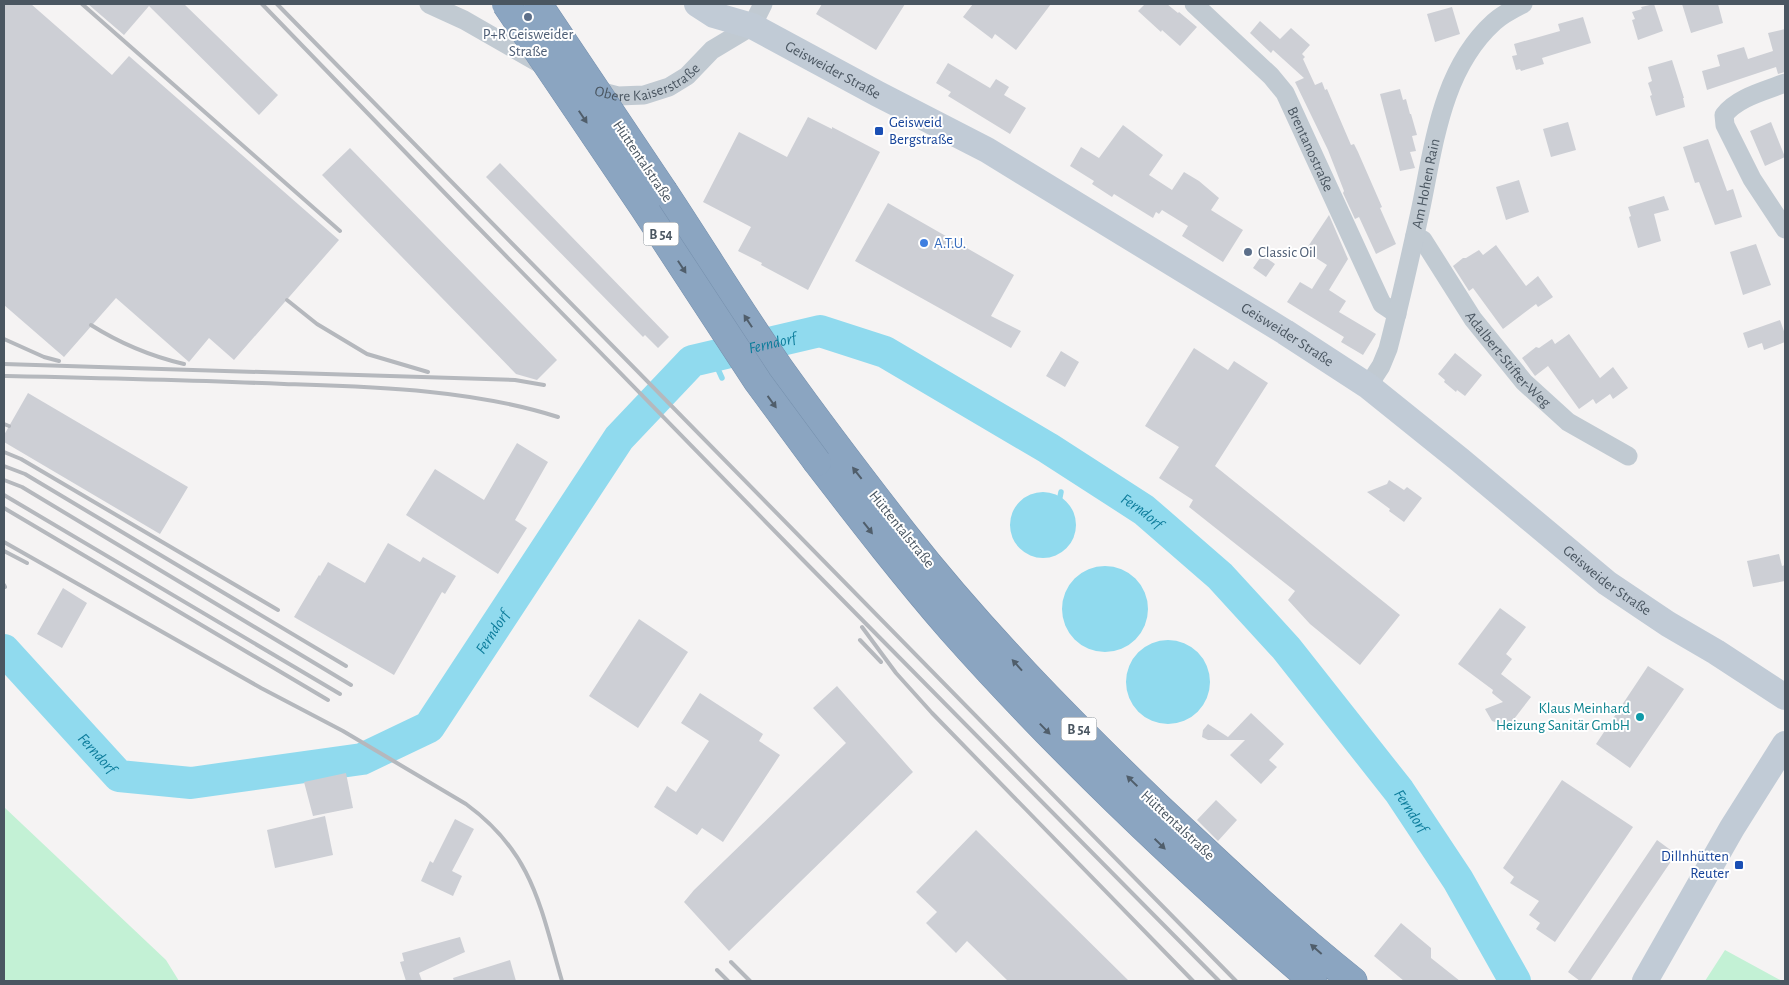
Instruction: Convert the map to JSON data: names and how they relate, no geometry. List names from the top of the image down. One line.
{"streets":{"highway":["Hüttentalstraße","B 54"],"main road":["Geisweider Straße"],"street":["Obere Kaiserstraße","Brentanostraße","Am Hohen Rain","Adalbert-Stifter-Weg"]},"crossings":[["Geisweider Straße","Obere Kaiserstraße"],["Geisweider Straße","Am Hohen Rain"],["Brentanostraße","Am Hohen Rain"],["Am Hohen Rain","Adalbert-Stifter-Weg"]],"water":["Ferndorf"],"places":{"other":["P+R Geisweider Straße","A.T.U.","Classic Oil","Klaus Meinhard Heizung Sanitär GmbH"],"transit":["Geisweid Bergstraße","Dillnhütten Reuter"]}}
